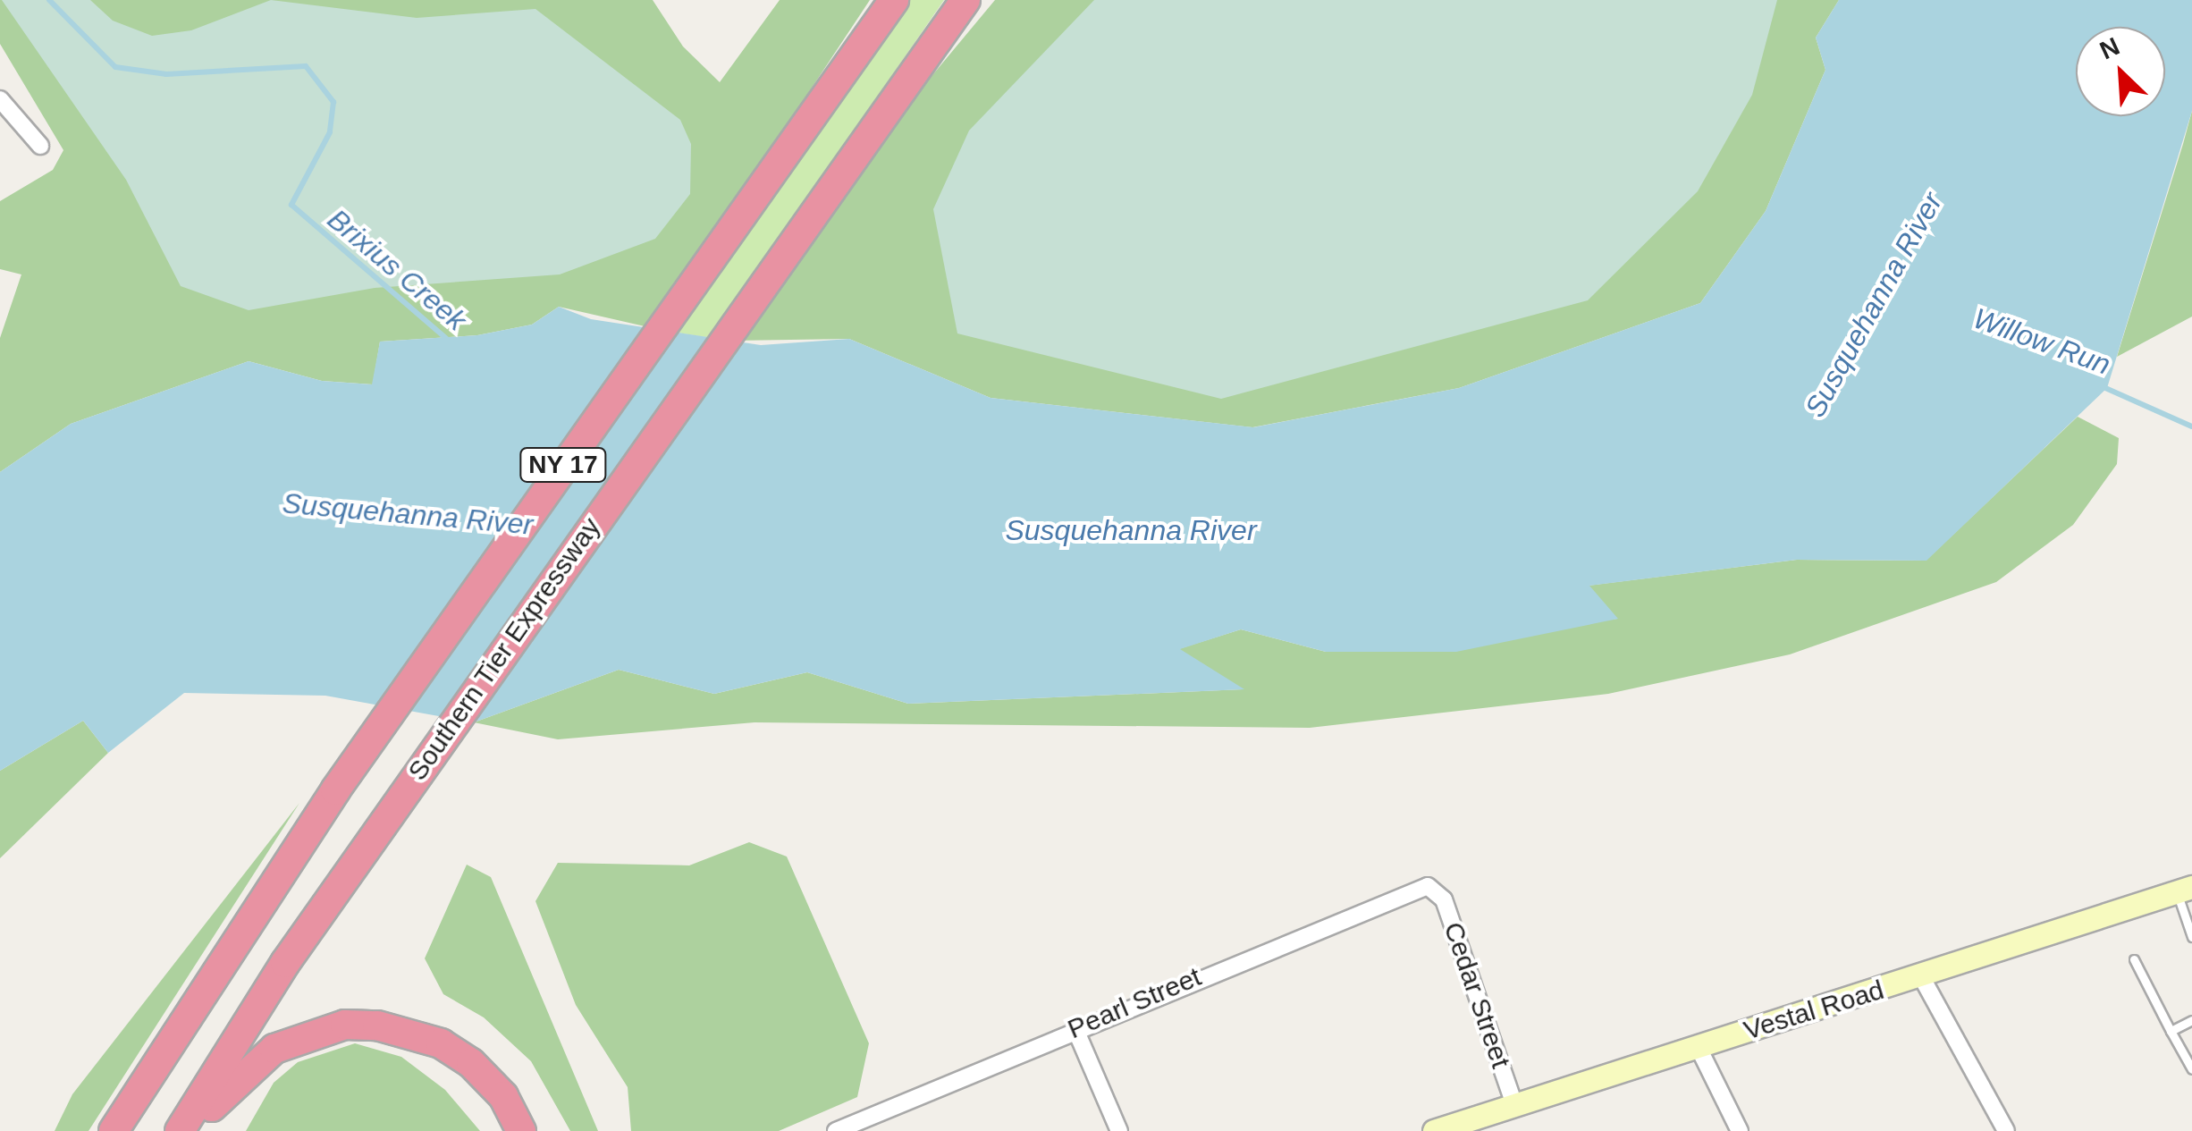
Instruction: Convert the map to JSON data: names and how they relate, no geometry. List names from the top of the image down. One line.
{"streets":{"highway":["NY 17","Southern Tier Expressway"],"street":["Cedar Street","Pearl Street","Vestal Road"]},"crossings":[["Cedar Street","Pearl Street"],["Cedar Street","Vestal Road"]],"water":["Brixius Creek","Susquehanna River","Willow Run"],"north":"top left"}
